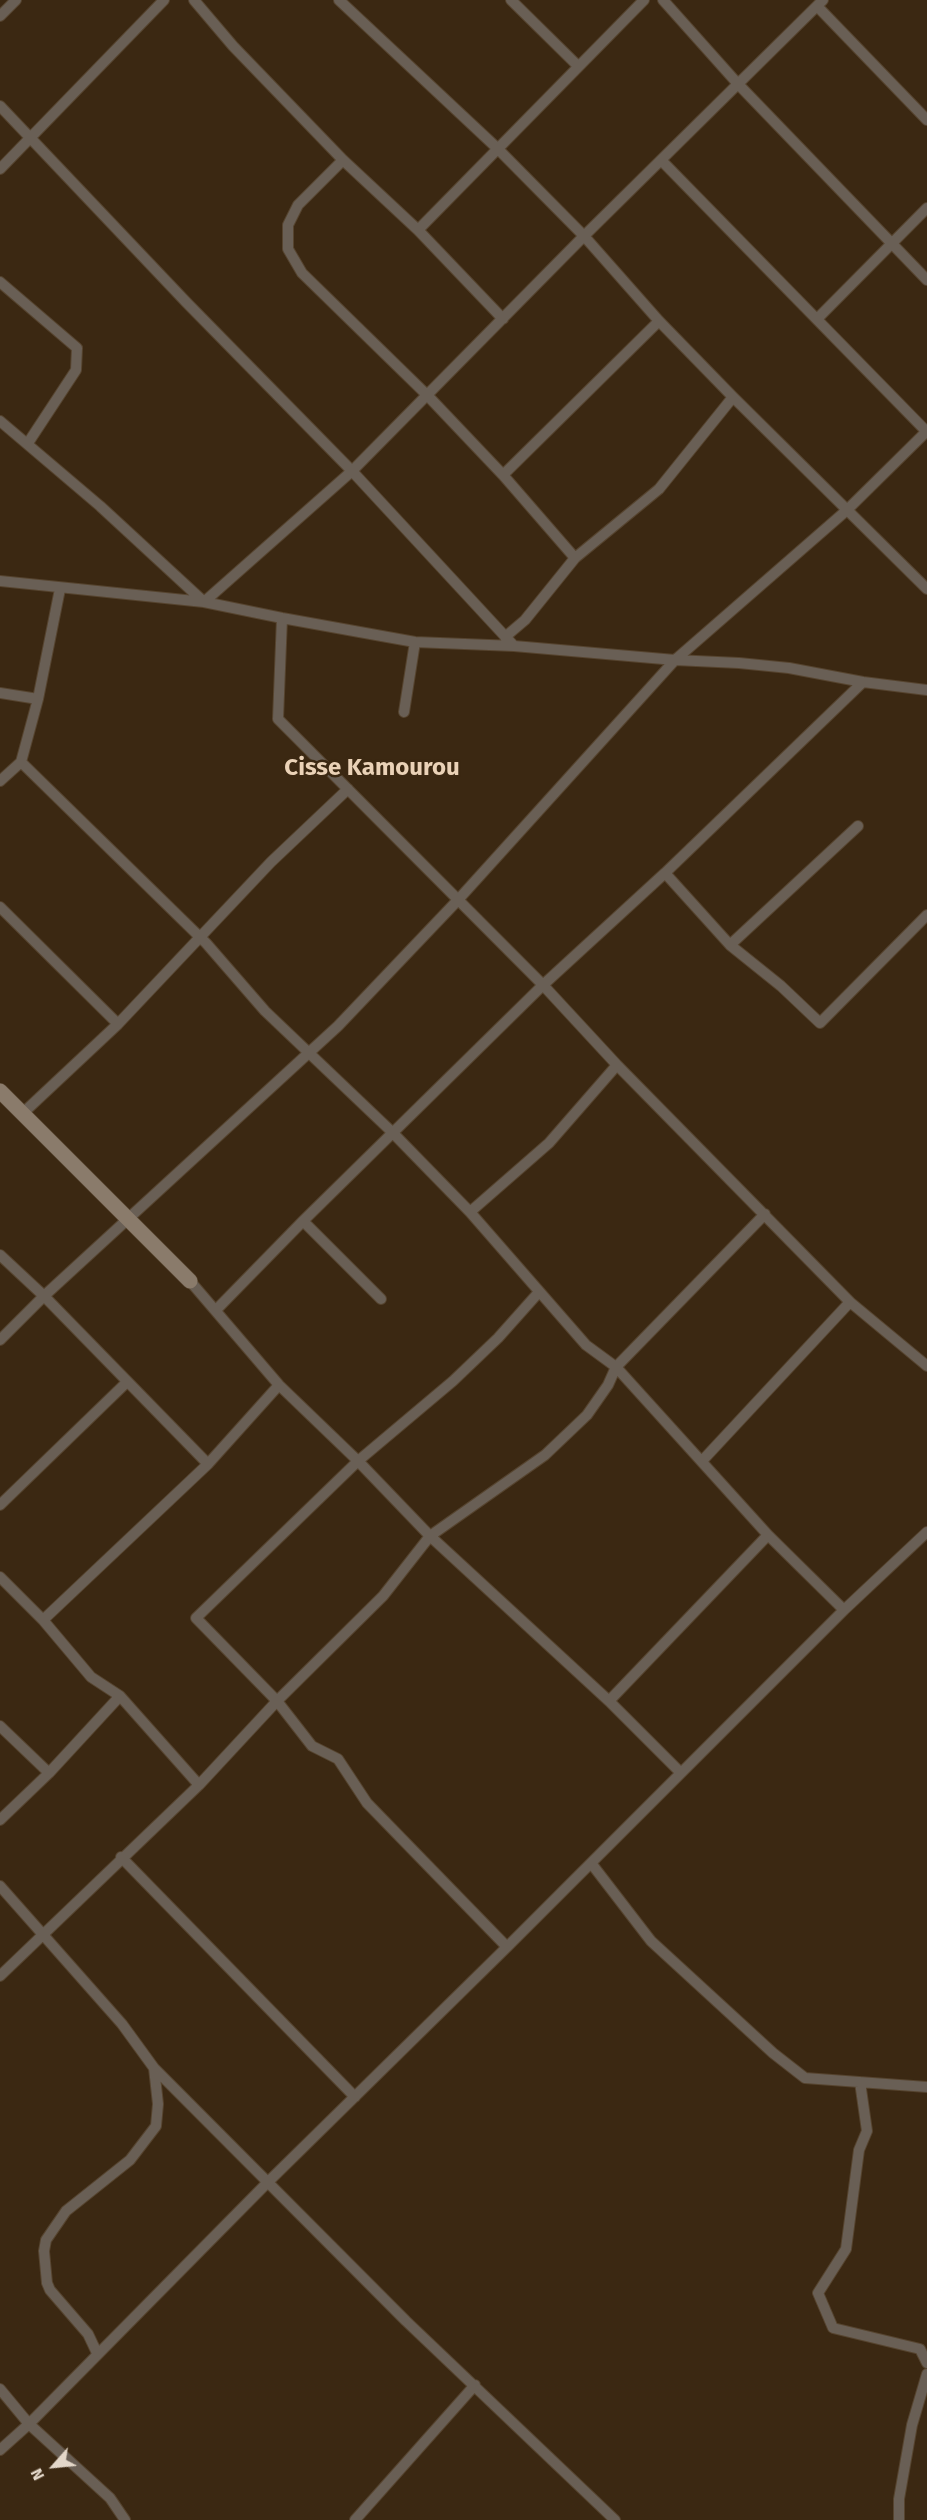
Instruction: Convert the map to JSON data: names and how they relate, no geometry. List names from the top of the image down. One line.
{"districts":["Cisse Kamourou"],"north":"bottom left"}
